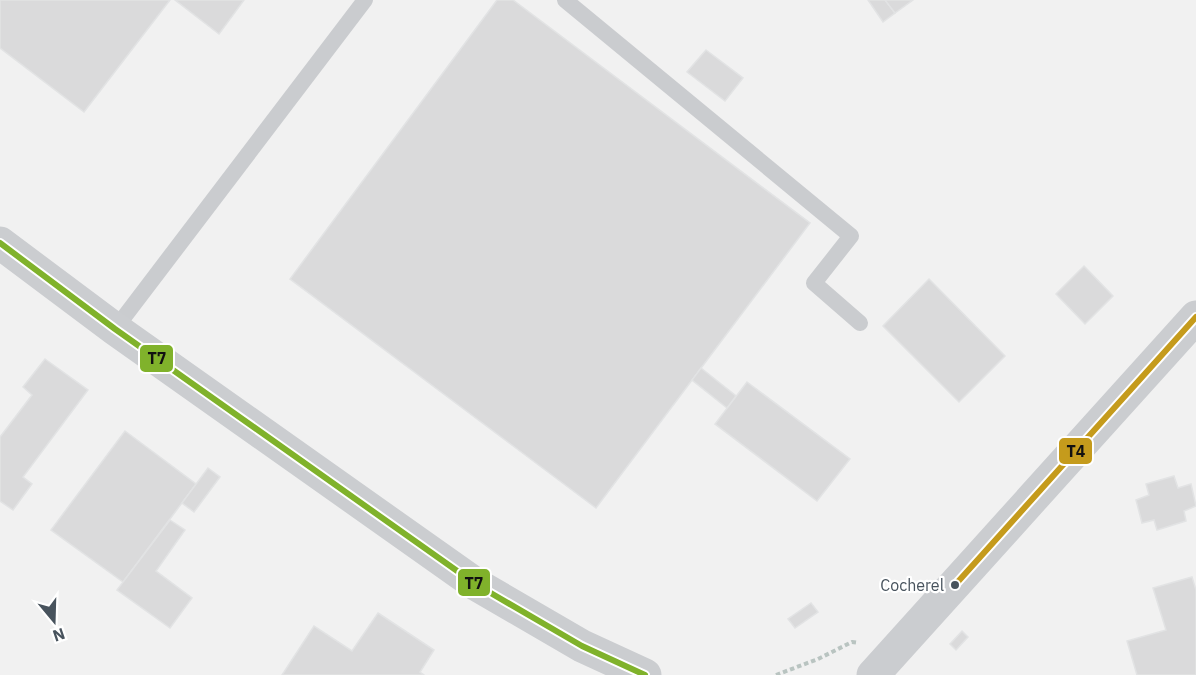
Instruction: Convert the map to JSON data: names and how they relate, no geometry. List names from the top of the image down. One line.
{"places":["Cocherel"],"lines":["transit line T7","transit line T4"],"north":"bottom"}
